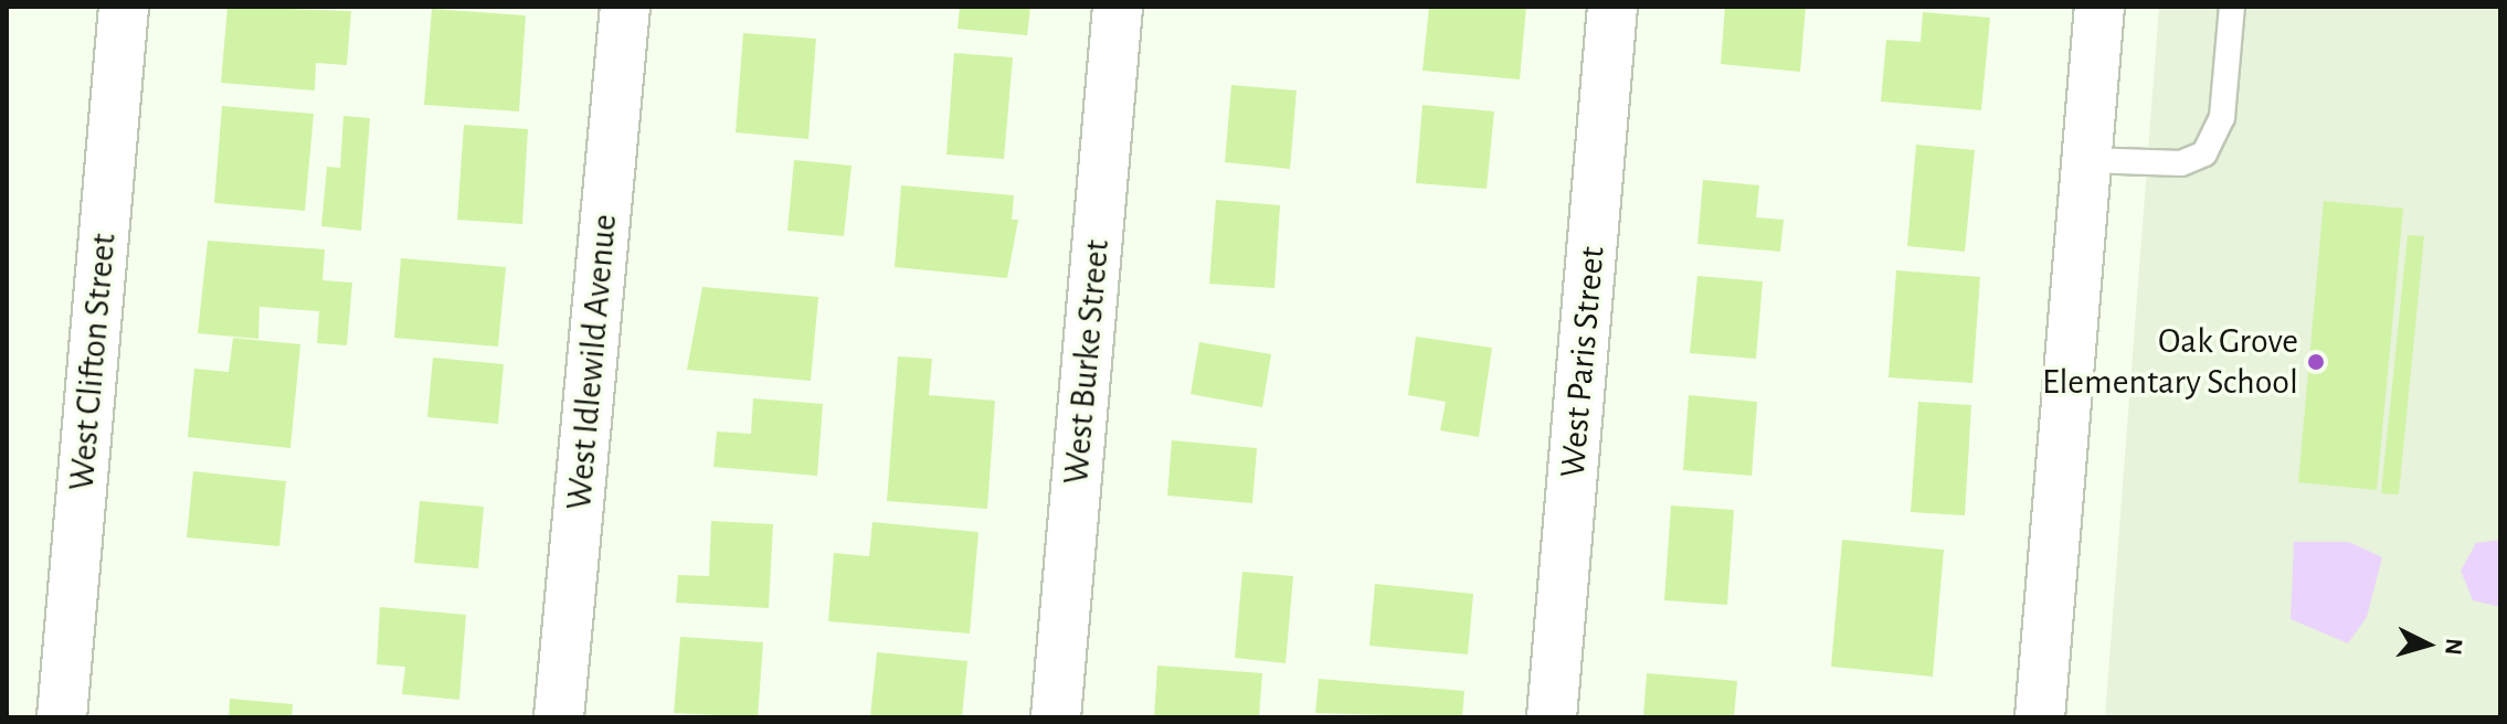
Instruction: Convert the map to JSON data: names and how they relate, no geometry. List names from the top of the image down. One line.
{"streets":{"street":["West Clifton Street","West Idlewild Avenue","West Burke Street","West Paris Street"]},"places":["Oak Grove Elementary School"],"north":"right"}
